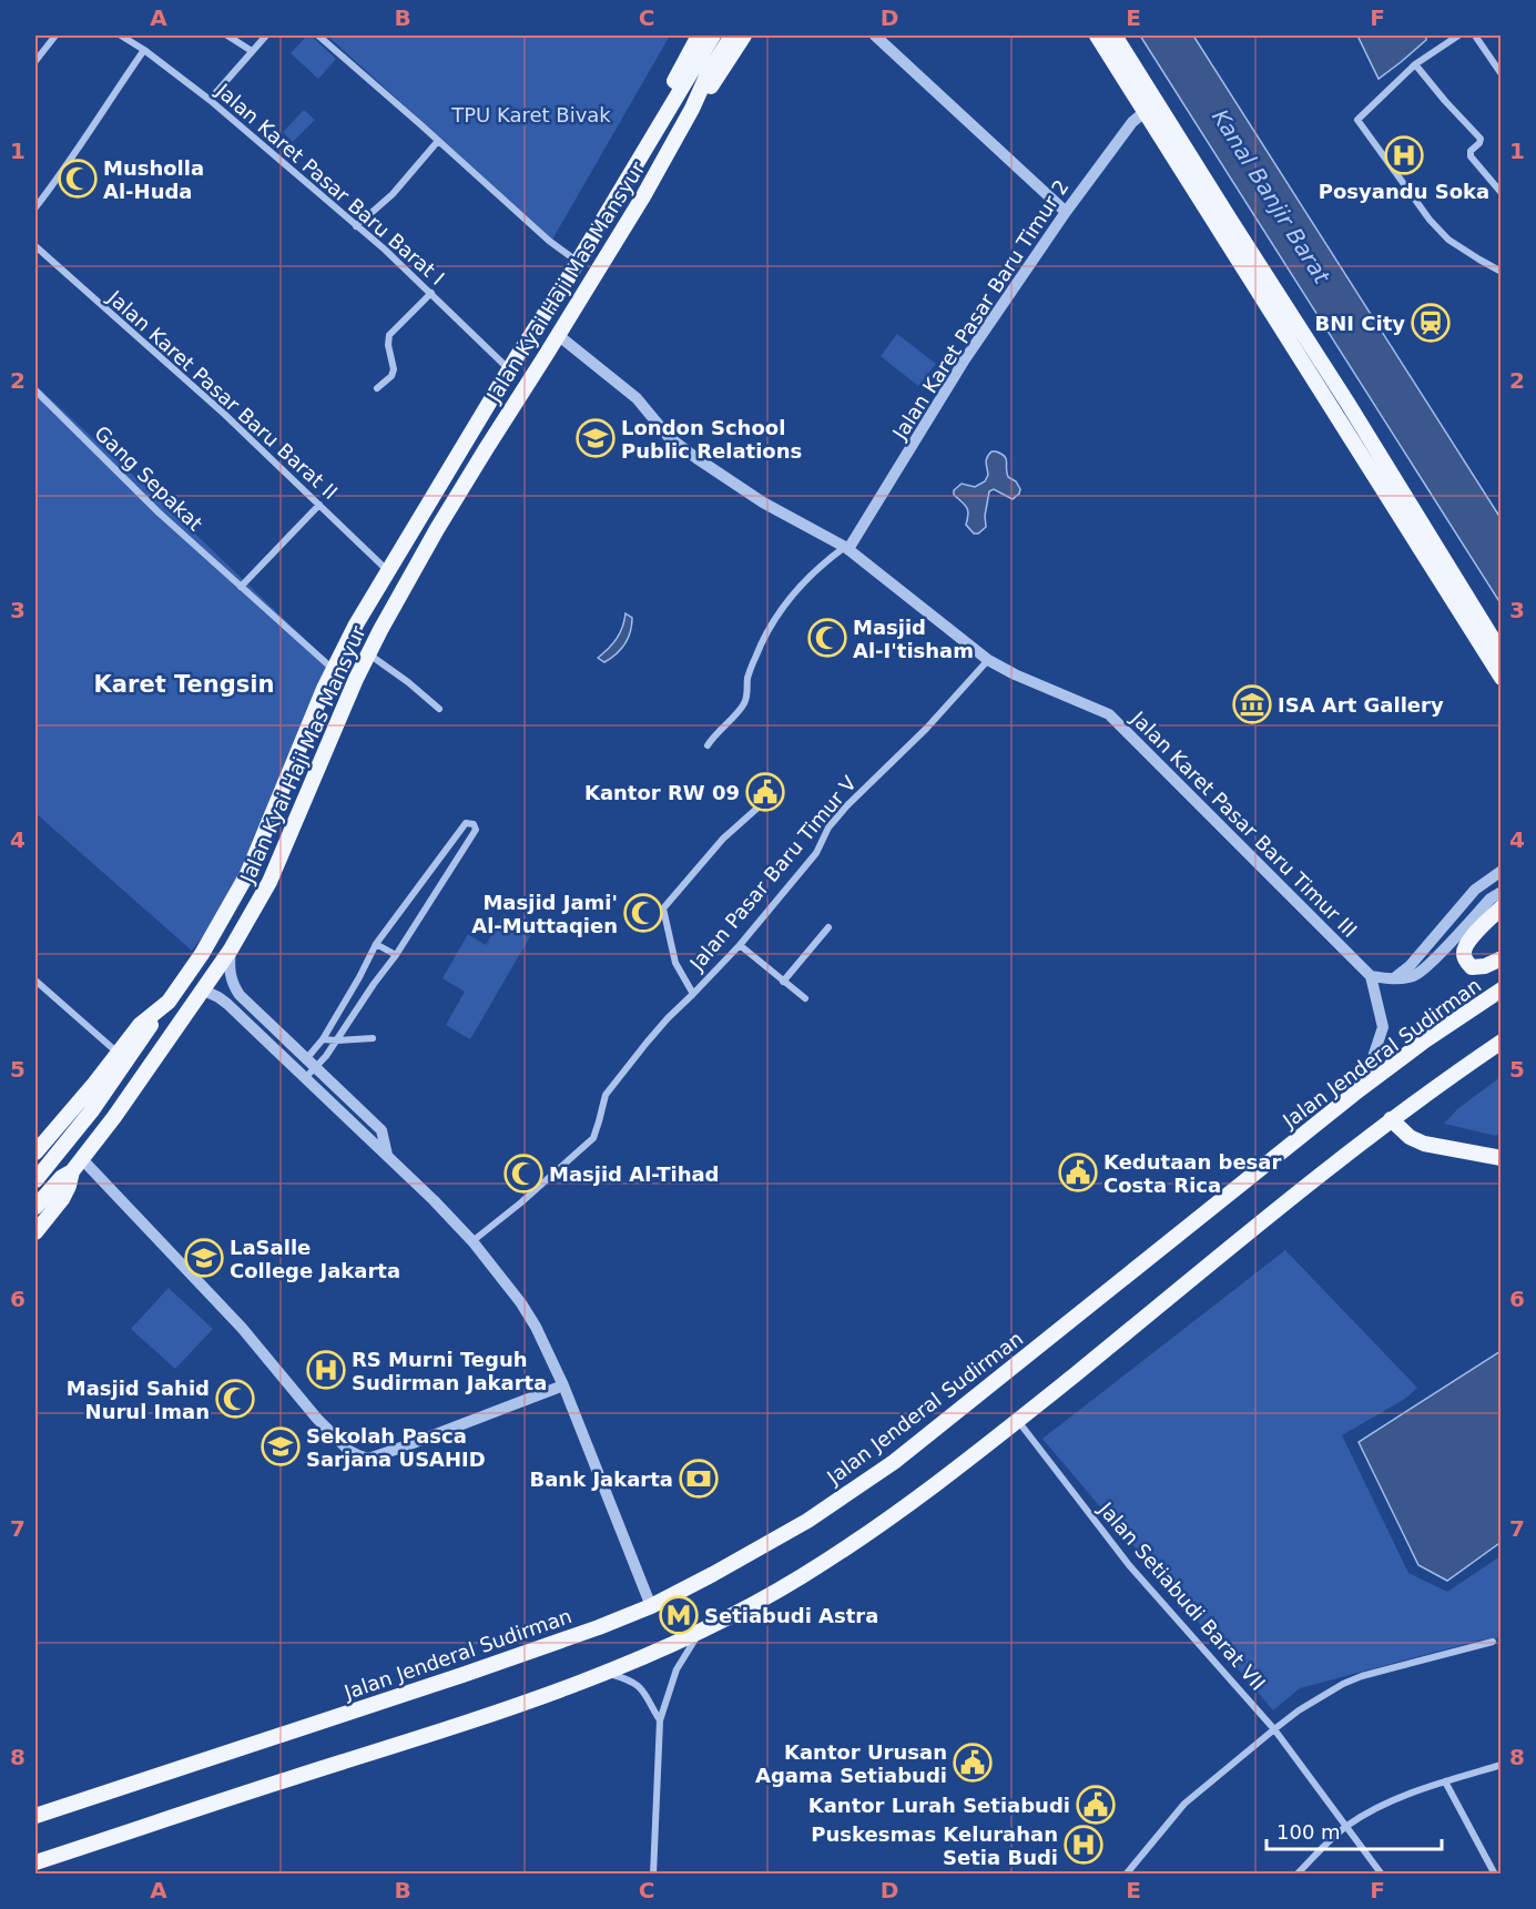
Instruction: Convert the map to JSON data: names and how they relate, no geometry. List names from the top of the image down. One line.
{"streets":{"main road":["Jalan Kyai Haji Mas Mansyur","Jalan Jenderal Sudirman"],"street":["Jalan Karet Pasar Baru Barat I","Jalan Karet Pasar Baru Timur 2","Jalan Karet Pasar Baru Barat II","Gang Sepakat","Jalan Karet Pasar Baru Timur III","Jalan Pasar Baru Timur V","Jalan Setiabudi Barat VII"]},"crossings":[["Jalan Karet Pasar Baru Barat I","Jalan Kyai Haji Mas Mansyur"],["Jalan Kyai Haji Mas Mansyur","Jalan Karet Pasar Baru Barat II"],["Jalan Kyai Haji Mas Mansyur","Gang Sepakat"],["Jalan Kyai Haji Mas Mansyur","Jalan Karet Pasar Baru Timur III"],["Jalan Karet Pasar Baru Timur 2","Jalan Karet Pasar Baru Timur III"],["Jalan Karet Pasar Baru Timur III","Jalan Pasar Baru Timur V"]],"districts":["Karet Tengsin"],"water":["Kanal Banjir Barat"],"parks":["TPU Karet Bivak"],"places":{"hospital":["Posyandu Soka","RS Murni Teguh Sudirman Jakarta","Puskesmas Kelurahan Setia Budi"],"mosque":["Musholla Al-Huda","Masjid Al-I'tisham","Masjid Jami' Al-Muttaqien","Masjid Al-Tihad","Masjid Sahid Nurul Iman"],"station":["BNI City"],"school or university":["London School Public Relations","LaSalle College Jakarta","Sekolah Pasca Sarjana USAHID"],"museum":["ISA Art Gallery"],"public building":["Kantor RW 09","Kedutaan besar Costa Rica","Kantor Urusan Agama Setiabudi","Kantor Lurah Setiabudi"],"bank":["Bank Jakarta"],"metro station":["Setiabudi Astra"]},"scale_bar":"100 m","grid":{"columns":["A","B","C","D","E","F"],"rows":["1","2","3","4","5","6","7","8"]}}
